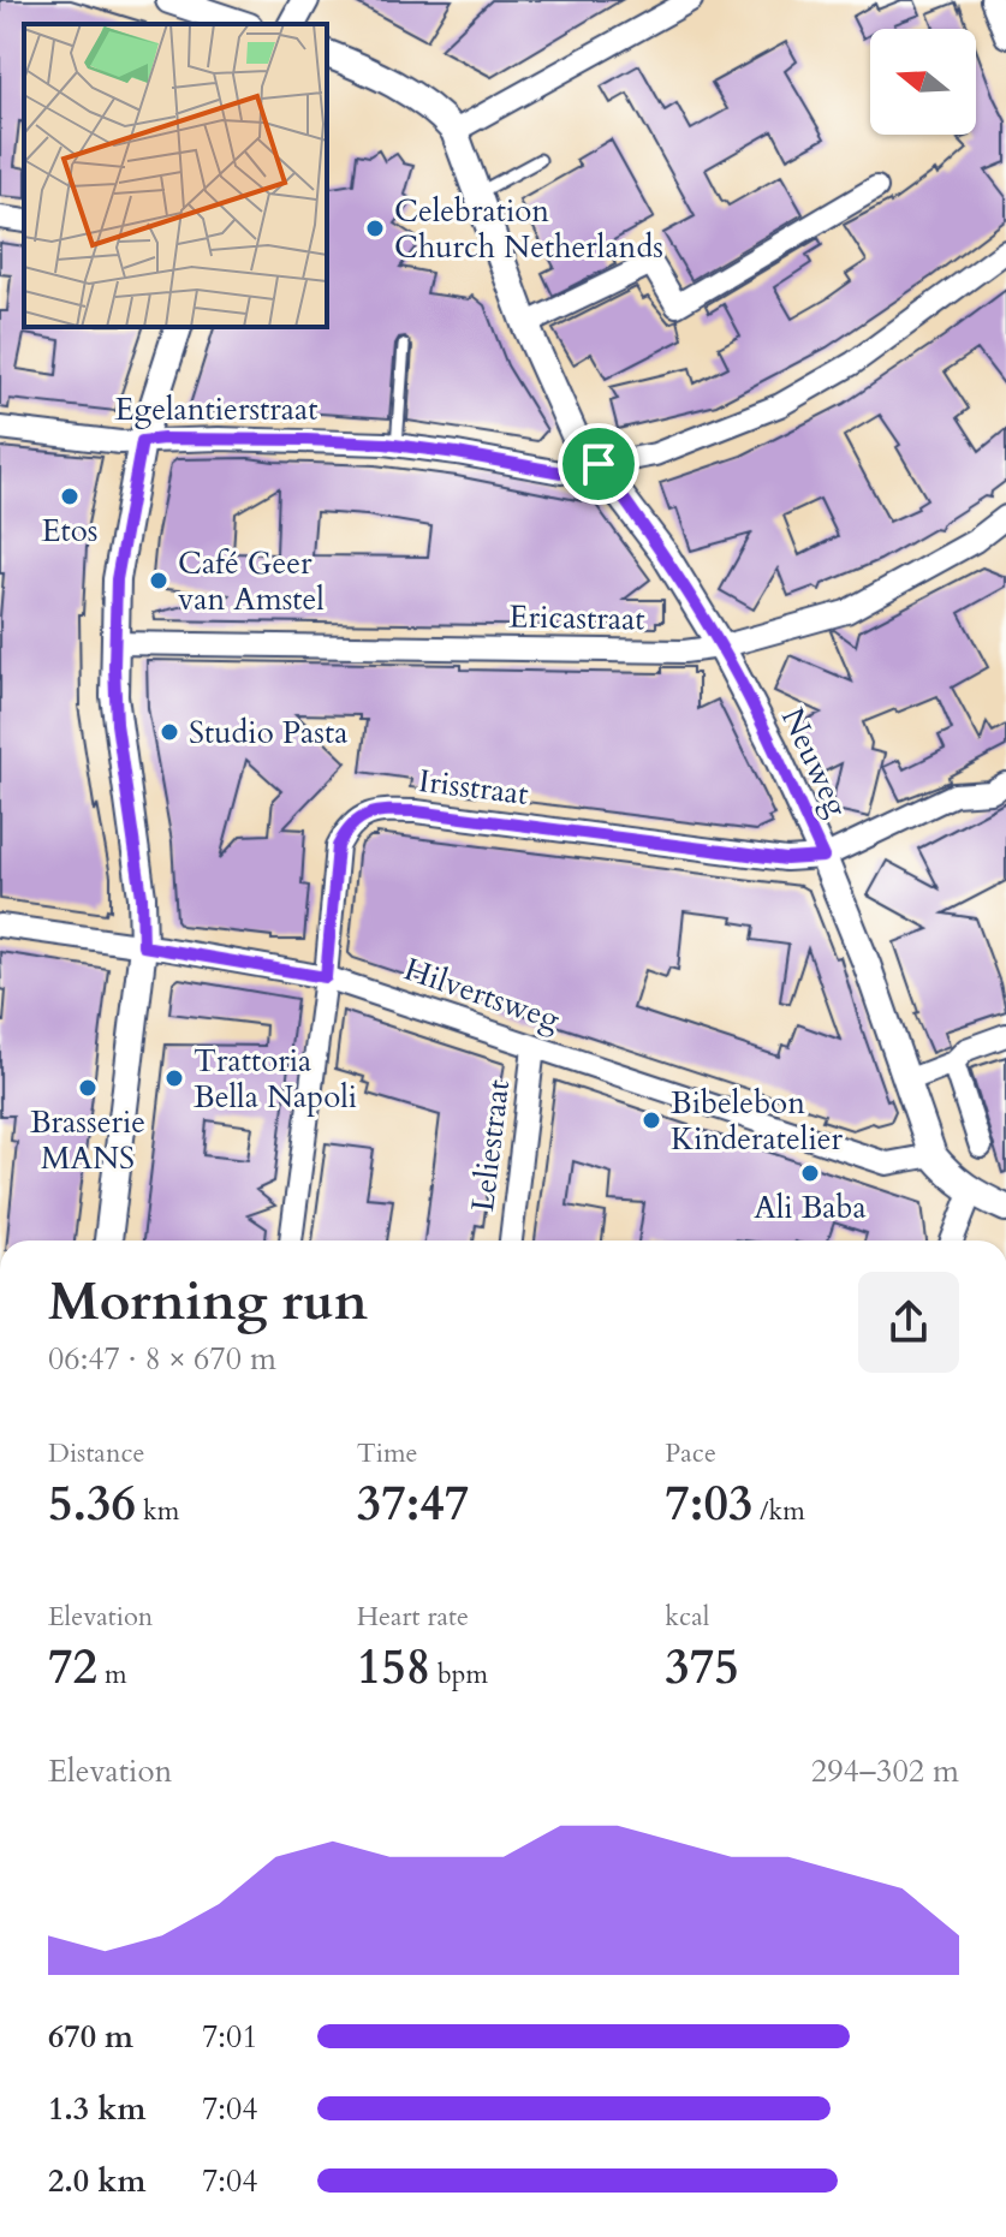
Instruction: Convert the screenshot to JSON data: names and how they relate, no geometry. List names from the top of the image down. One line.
{"streets":{"street":["Egelantierstraat","Ericastraat","Neuweg","Irisstraat","Hilvertsweg","Leliestraat"]},"crossings":[["Egelantierstraat","Neuweg"],["Ericastraat","Neuweg"],["Neuweg","Irisstraat"],["Neuweg","Hilvertsweg"],["Irisstraat","Hilvertsweg"],["Hilvertsweg","Leliestraat"]],"places":["Celebration Church Netherlands","Etos","Café Geer van Amstel","Studio Pasta","Trattoria Bella Napoli","Brasserie MANS","Bibelebon Kinderatelier","Ali Baba"],"north":"left","page":{"heading":["Morning run","06:47 · 8 × 670 m"],"stats":[["Distance","5.36 km"],["Time","37:47"],["Pace","7:03 /km"],["Elevation","72 m"],["Heart rate","158 bpm"],["kcal","375"]],"chart":["Elevation","294–302 m"],"list":[{"name":"670 m","note":"7:01"},{"name":"1.3 km","note":"7:04"},{"name":"2.0 km","note":"7:04"}]}}
